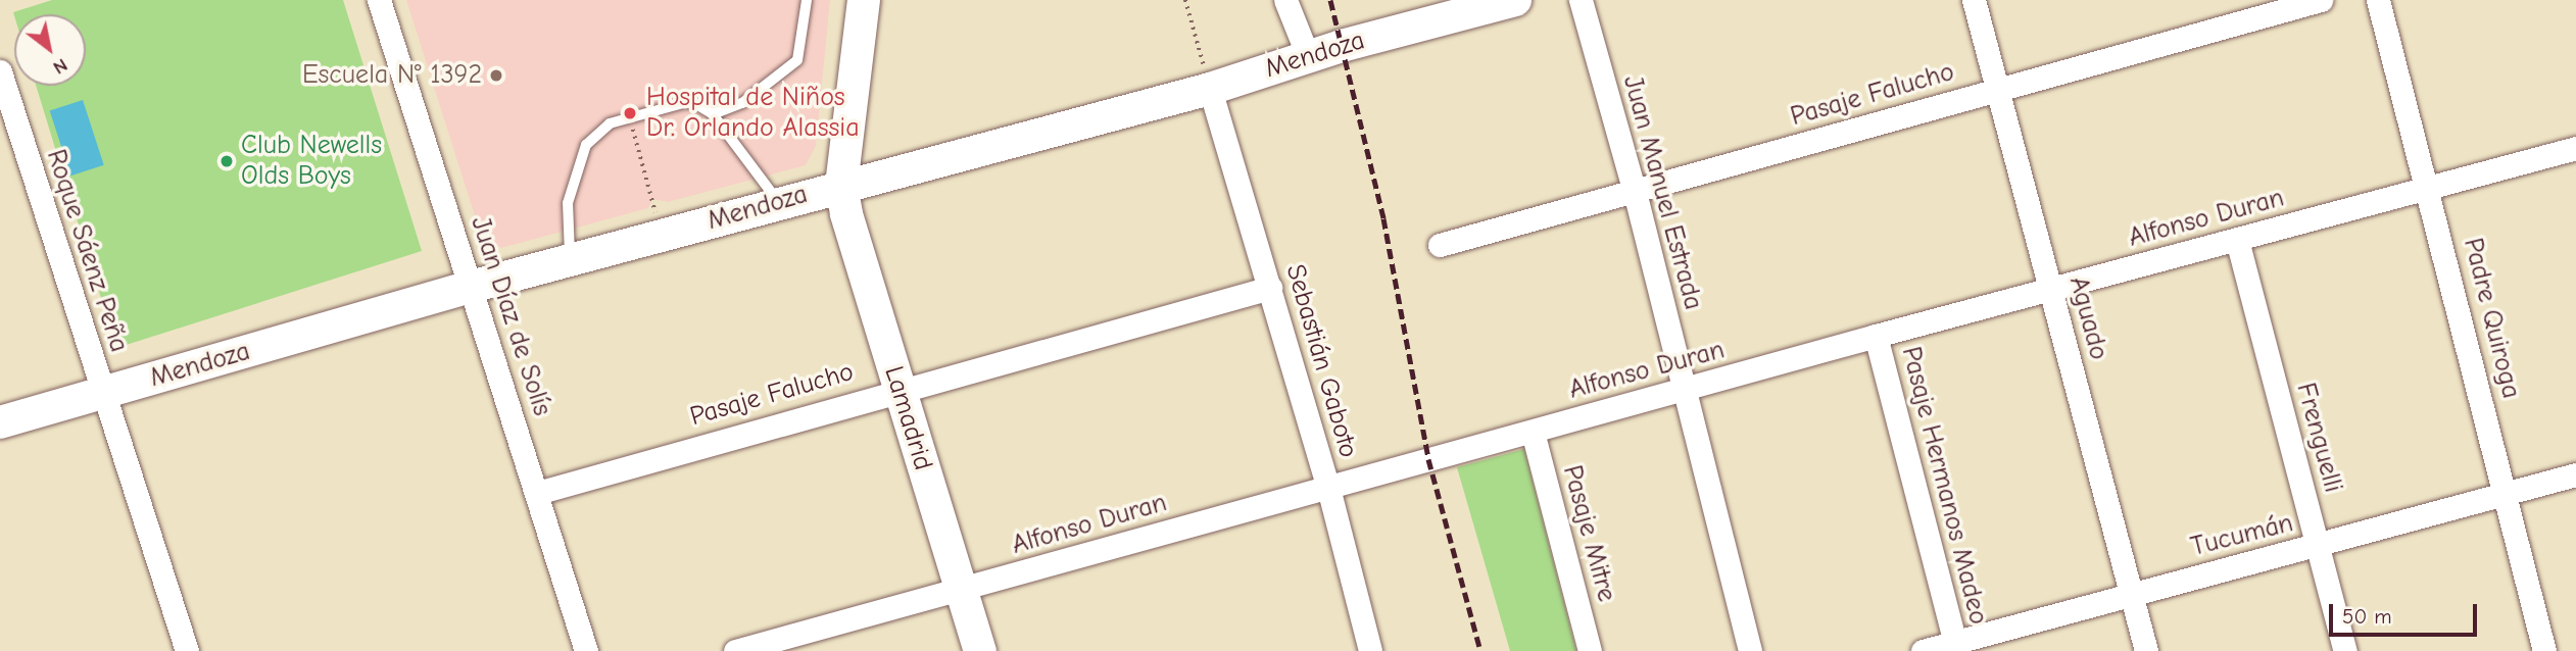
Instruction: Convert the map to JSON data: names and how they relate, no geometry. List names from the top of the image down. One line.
{"streets":{"street":["Mendoza","Pasaje Falucho","Juan Manuel Estrada","Alfonso Duran","Roque Sáenz Peña","Juan Díaz de Solís","Aguado","Padre Quiroga","Sebastián Gaboto","Lamadrid","Frenguelli","Pasaje Hermanos Madeo","Pasaje Mitre","Tucumán"]},"crossings":[["Mendoza","Roque Sáenz Peña"],["Mendoza","Juan Díaz de Solís"],["Mendoza","Sebastián Gaboto"],["Mendoza","Lamadrid"],["Pasaje Falucho","Juan Manuel Estrada"],["Pasaje Falucho","Juan Díaz de Solís"],["Pasaje Falucho","Aguado"],["Pasaje Falucho","Sebastián Gaboto"],["Pasaje Falucho","Lamadrid"],["Juan Manuel Estrada","Alfonso Duran"],["Alfonso Duran","Aguado"],["Alfonso Duran","Padre Quiroga"],["Alfonso Duran","Sebastián Gaboto"],["Alfonso Duran","Lamadrid"],["Alfonso Duran","Frenguelli"],["Alfonso Duran","Pasaje Hermanos Madeo"],["Alfonso Duran","Pasaje Mitre"],["Aguado","Tucumán"],["Padre Quiroga","Tucumán"],["Frenguelli","Tucumán"],["Pasaje Hermanos Madeo","Tucumán"]],"places":["Escuela N° 1392","Hospital de Niños Dr. Orlando Alassia","Club Newells Olds Boys"],"scale_bar":"50 m","north":"bottom right"}
